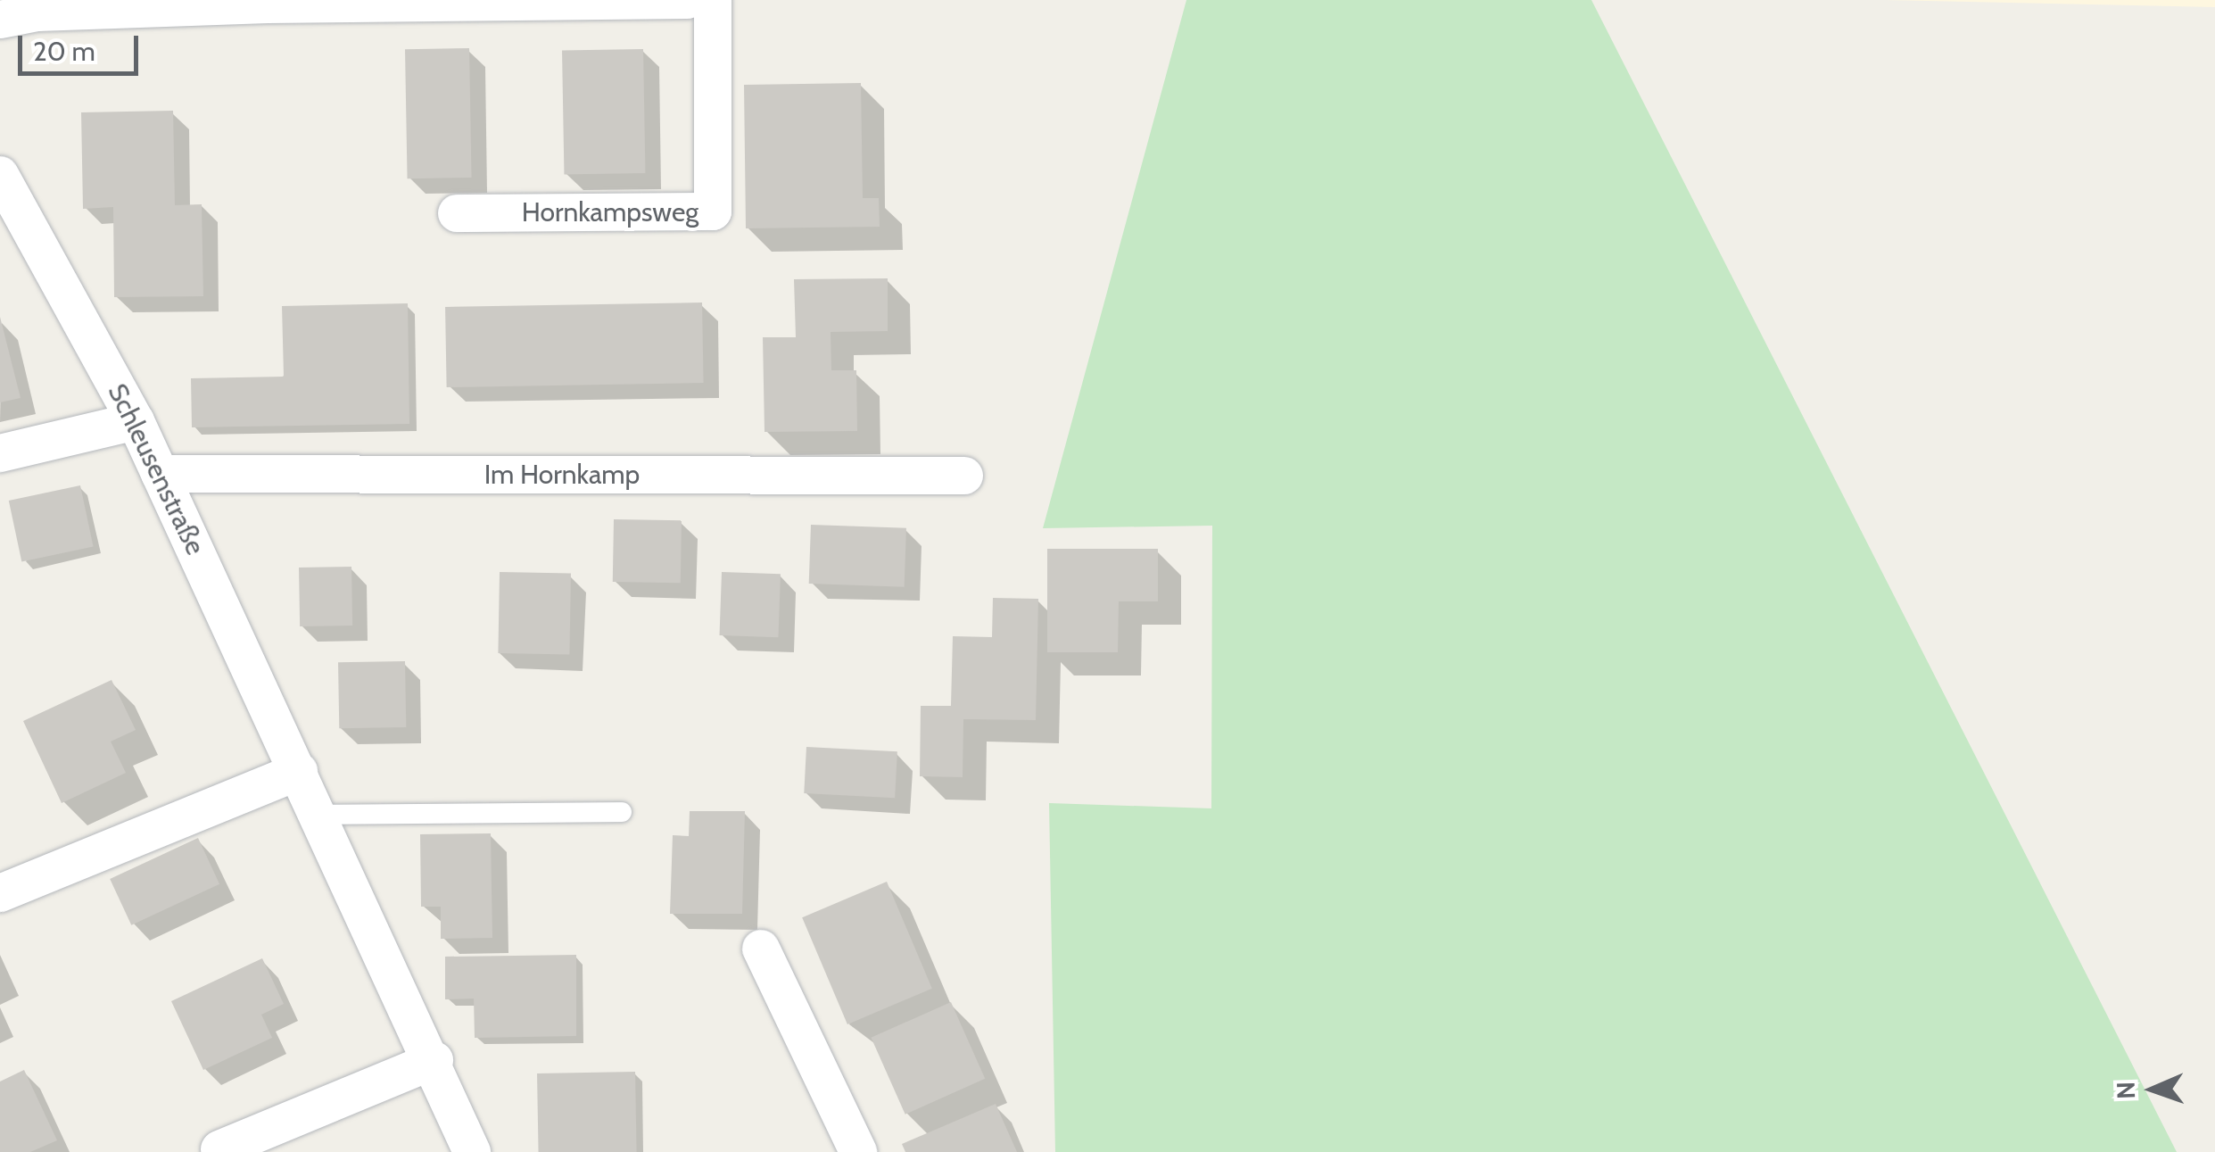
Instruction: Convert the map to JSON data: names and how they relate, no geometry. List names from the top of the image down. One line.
{"streets":{"street":["Hornkampsweg","Schleusenstraße","Im Hornkamp"]},"crossings":[["Schleusenstraße","Im Hornkamp"]],"scale_bar":"20 m","north":"left"}
